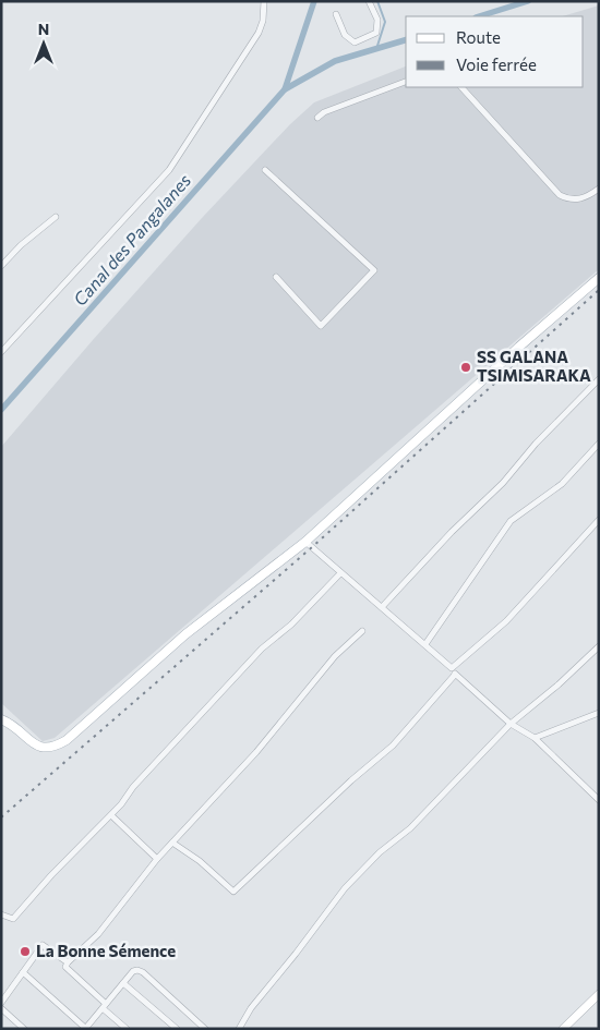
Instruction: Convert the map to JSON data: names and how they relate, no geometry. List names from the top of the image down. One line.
{"water":["Canal des Pangalanes"],"places":["SS GALANA TSIMISARAKA","La Bonne Sémence"],"legend":["Route","Voie ferrée"],"north":"top"}
